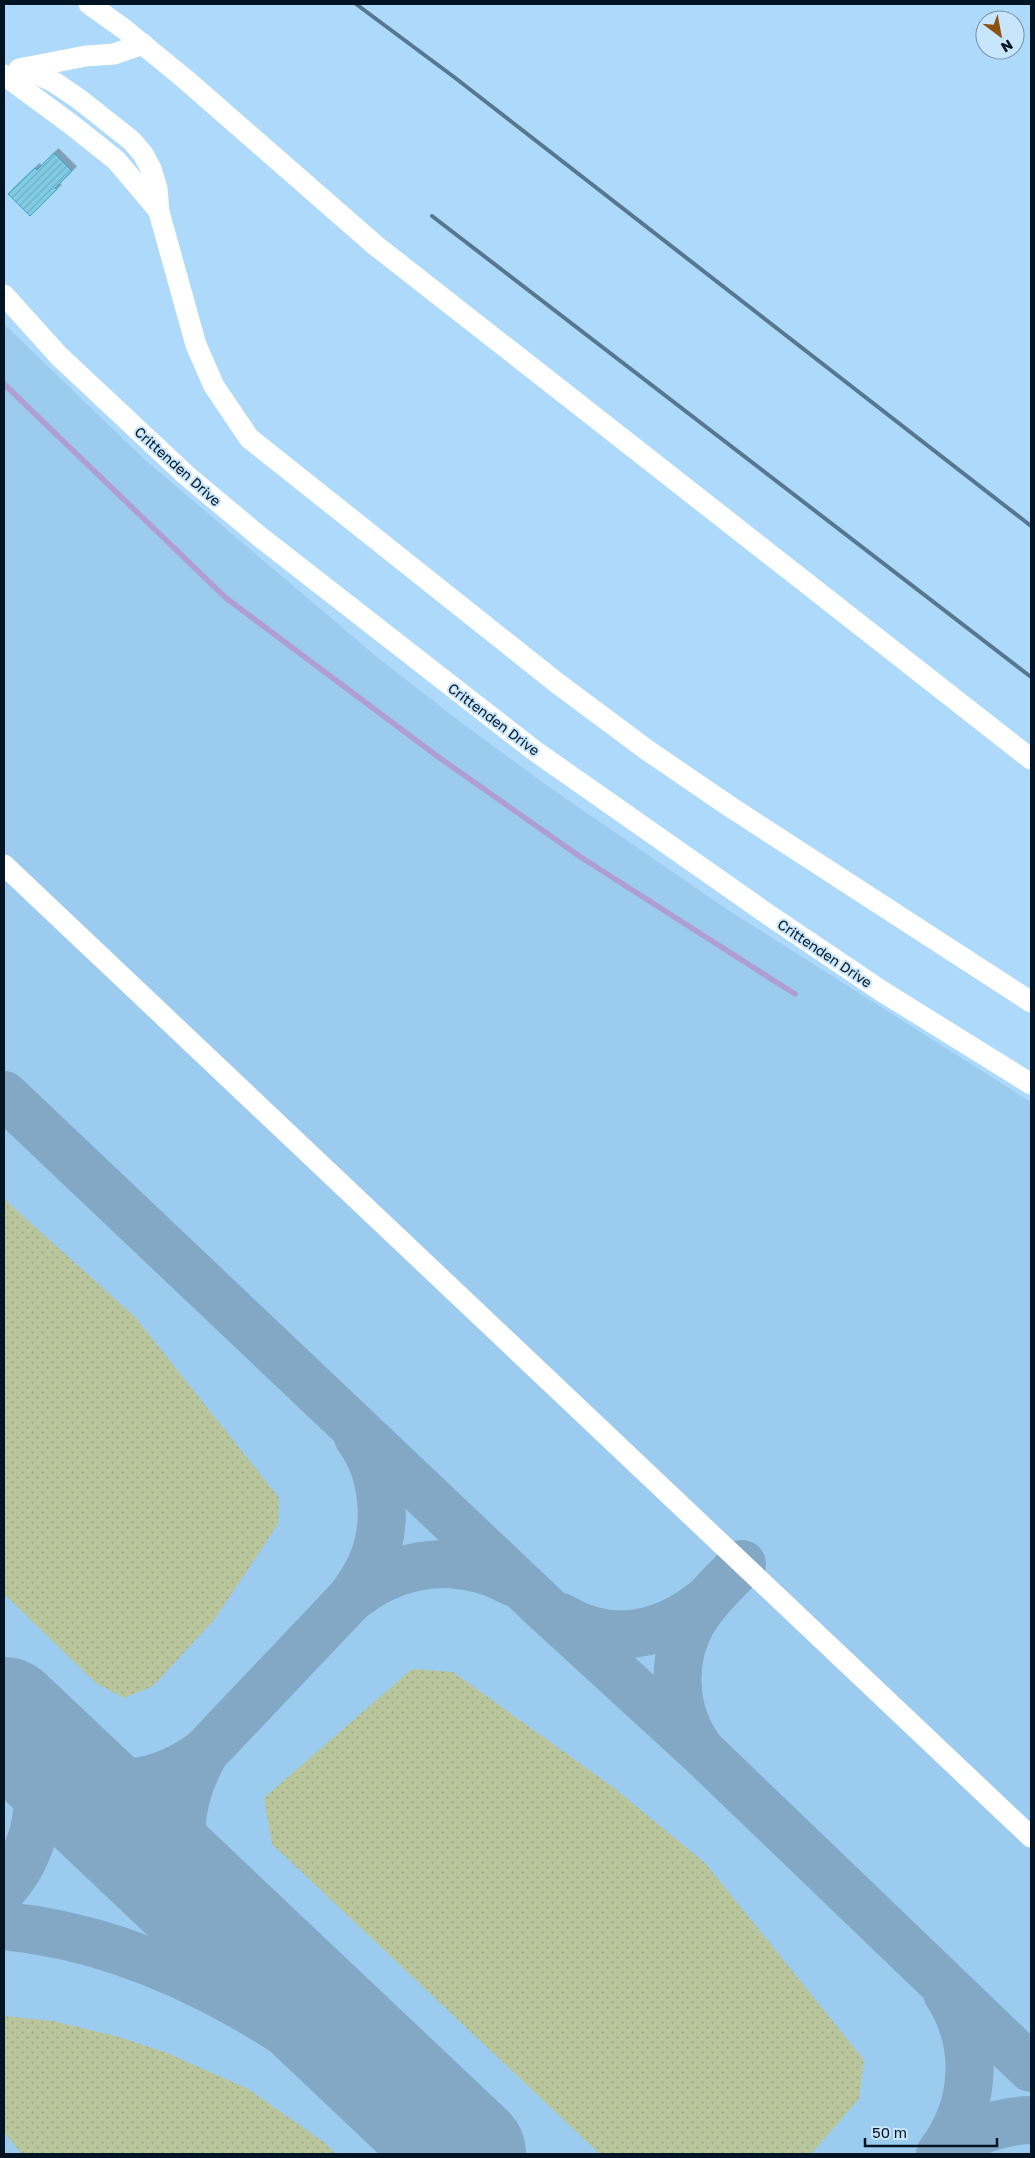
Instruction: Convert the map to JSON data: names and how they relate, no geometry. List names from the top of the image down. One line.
{"streets":{"street":["Crittenden Drive"]},"scale_bar":"50 m","north":"bottom right"}
